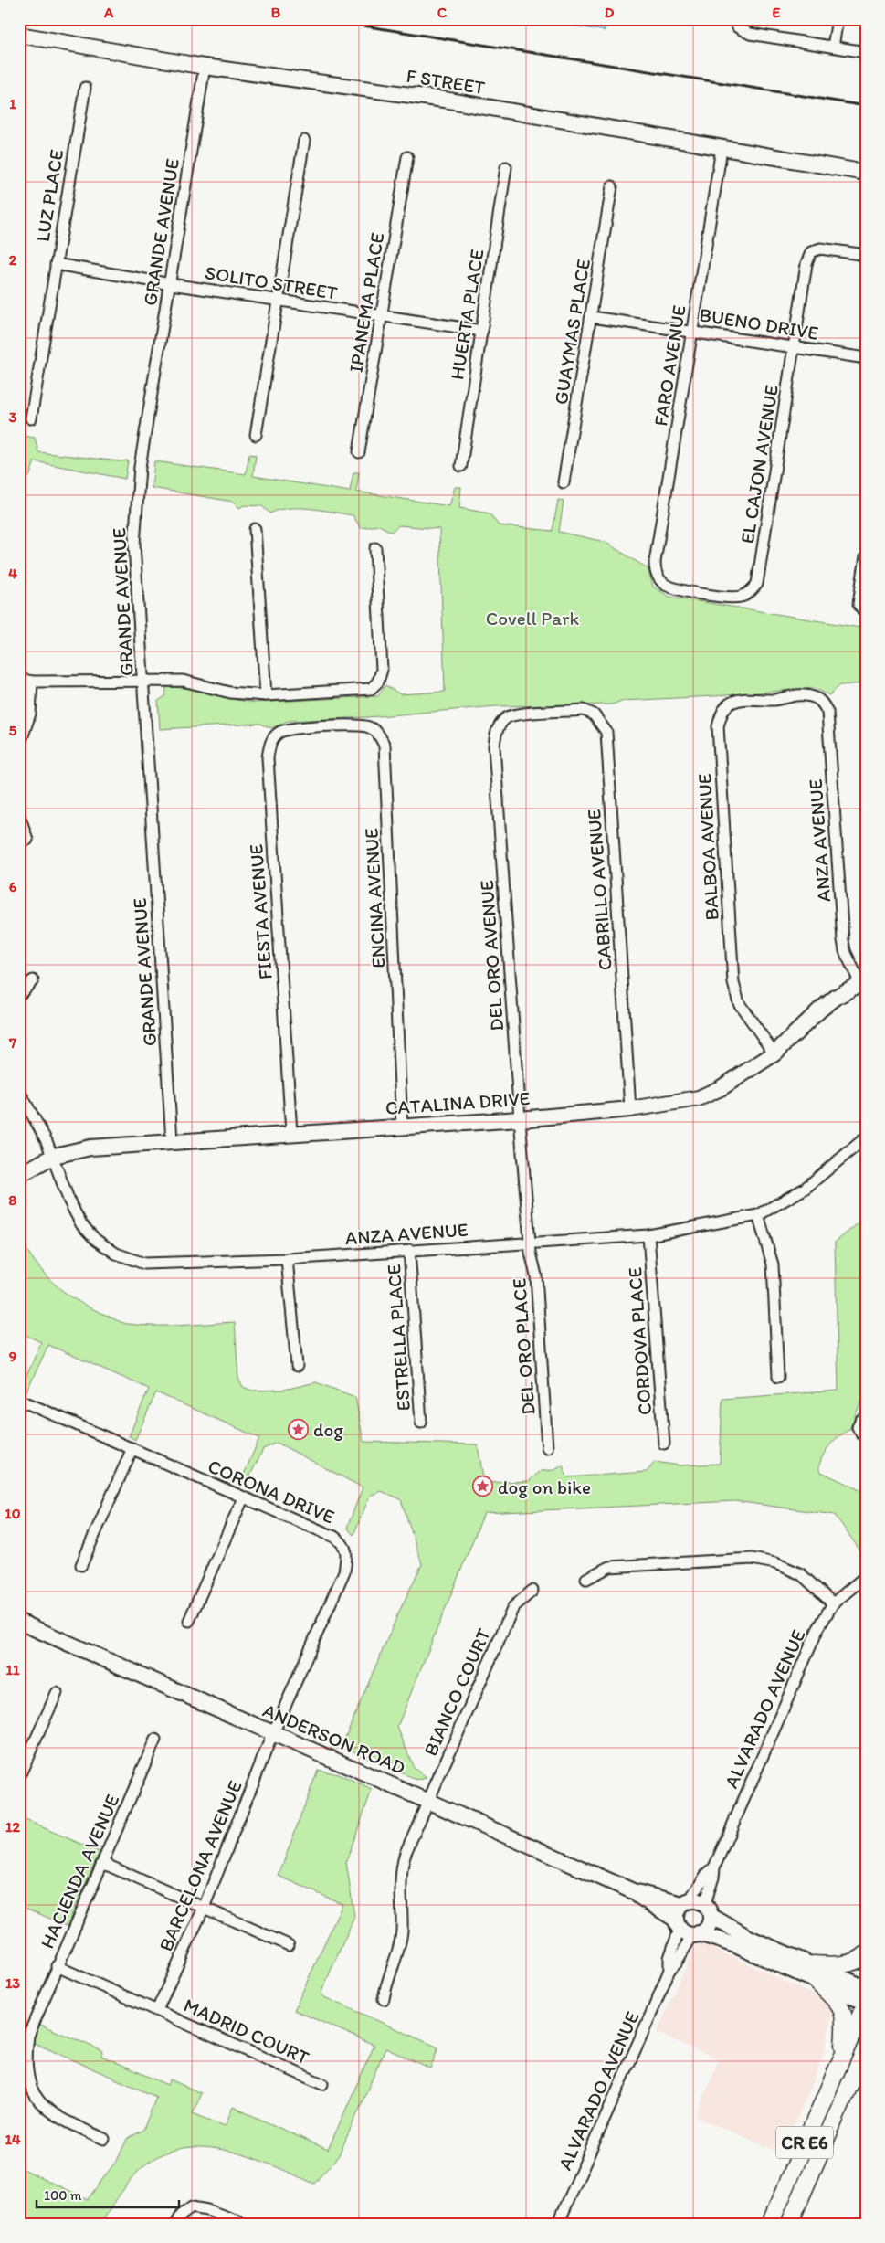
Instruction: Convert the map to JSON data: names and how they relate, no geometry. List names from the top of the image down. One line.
{"streets":{"main road":["CR E6"],"street":["F STREET","LUZ PLACE","GRANDE AVENUE","SOLITO STREET","IPANEMA PLACE","HUERTA PLACE","BUENO DRIVE","GUAYMAS PLACE","FARO AVENUE","EL CAJON AVENUE","ANZA AVENUE","BALBOA AVENUE","CABRILLO AVENUE","ENCINA AVENUE","FIESTA AVENUE","DEL ORO AVENUE","CATALINA DRIVE","ESTRELLA PLACE","CORDOVA PLACE","DEL ORO PLACE","CORONA DRIVE","BIANCO COURT","ALVARADO AVENUE","ANDERSON ROAD","BARCELONA AVENUE","HACIENDA AVENUE","MADRID COURT"]},"crossings":[["F STREET","GRANDE AVENUE"],["F STREET","FARO AVENUE"],["LUZ PLACE","SOLITO STREET"],["GRANDE AVENUE","SOLITO STREET"],["GRANDE AVENUE","CATALINA DRIVE"],["SOLITO STREET","IPANEMA PLACE"],["SOLITO STREET","HUERTA PLACE"],["BUENO DRIVE","GUAYMAS PLACE"],["BUENO DRIVE","FARO AVENUE"],["BUENO DRIVE","EL CAJON AVENUE"],["FARO AVENUE","EL CAJON AVENUE"],["ANZA AVENUE","BALBOA AVENUE"],["ANZA AVENUE","DEL ORO AVENUE"],["ANZA AVENUE","CATALINA DRIVE"],["ANZA AVENUE","ESTRELLA PLACE"],["ANZA AVENUE","CORDOVA PLACE"],["ANZA AVENUE","DEL ORO PLACE"],["BALBOA AVENUE","CATALINA DRIVE"],["CABRILLO AVENUE","DEL ORO AVENUE"],["CABRILLO AVENUE","CATALINA DRIVE"],["ENCINA AVENUE","FIESTA AVENUE"],["ENCINA AVENUE","CATALINA DRIVE"],["FIESTA AVENUE","CATALINA DRIVE"],["DEL ORO AVENUE","CATALINA DRIVE"],["DEL ORO AVENUE","DEL ORO PLACE"],["CORONA DRIVE","ANDERSON ROAD"],["CORONA DRIVE","BARCELONA AVENUE"],["BIANCO COURT","ANDERSON ROAD"],["ALVARADO AVENUE","ANDERSON ROAD"],["ANDERSON ROAD","BARCELONA AVENUE"],["ANDERSON ROAD","CR E6"],["BARCELONA AVENUE","MADRID COURT"],["HACIENDA AVENUE","MADRID COURT"]],"parks":["Covell Park"],"places":{"place":["dog","dog on bike"]},"scale_bar":"100 m","grid":{"columns":["A","B","C","D","E"],"rows":["1","2","3","4","5","6","7","8","9","10","11","12","13","14"]}}
